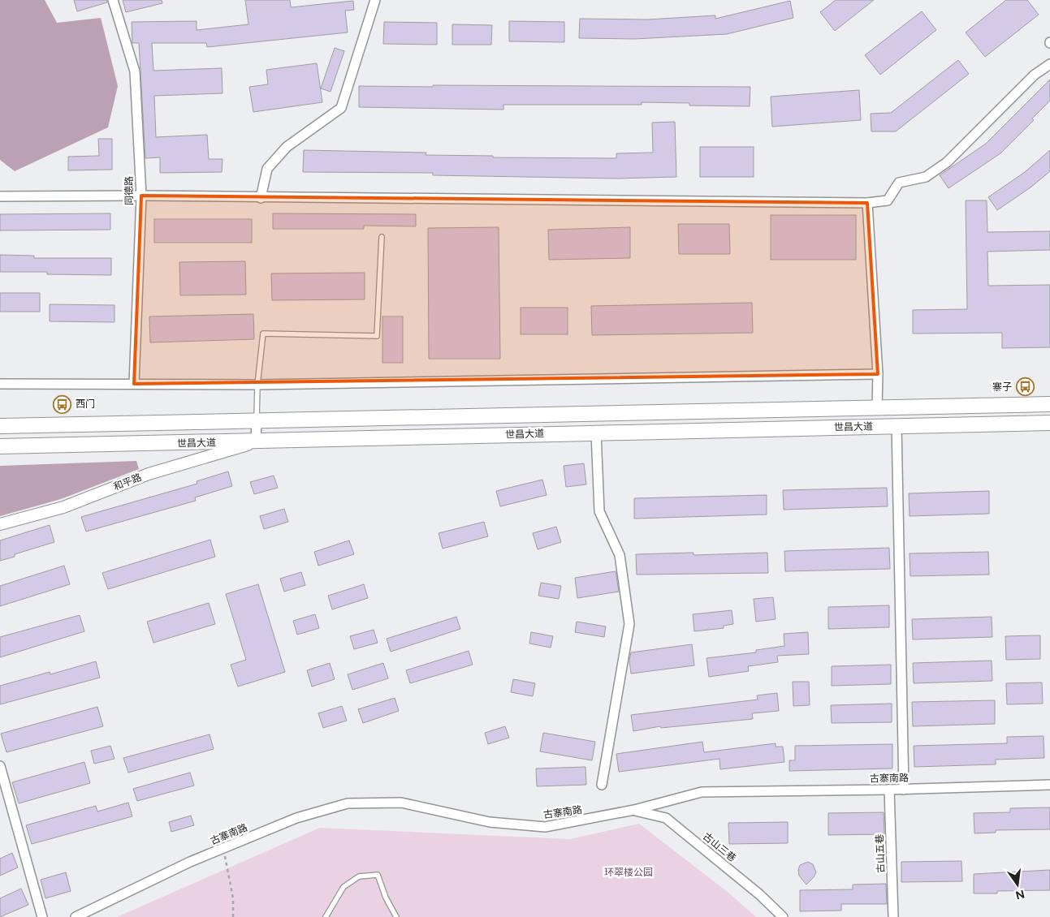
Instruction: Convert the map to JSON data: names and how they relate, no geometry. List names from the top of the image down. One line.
{"streets":{"main road":["世昌大道"],"street":["同德路","和平路","古寨南路","古山三巷","古山五巷"]},"crossings":[["世昌大道","和平路"],["古寨南路","古山三巷"],["古寨南路","古山五巷"]],"parks":["环翠楼公园"],"places":{"bus stop":["寨子","西门"]},"north":"bottom"}
